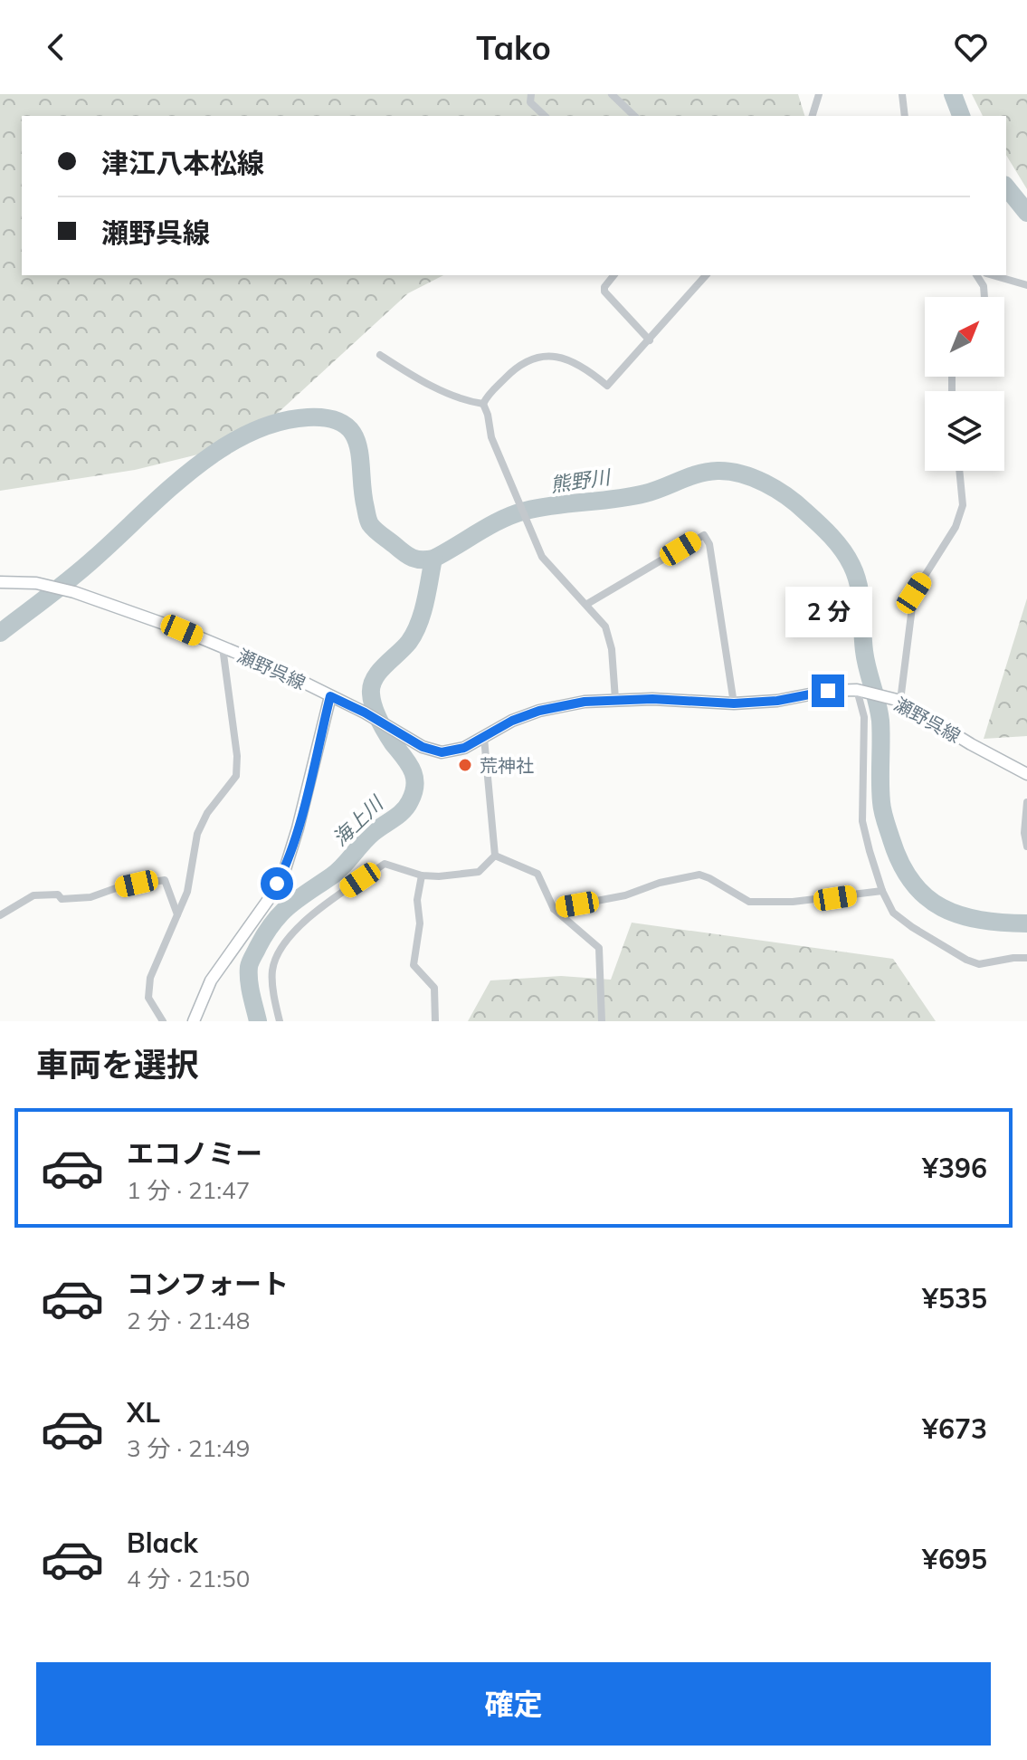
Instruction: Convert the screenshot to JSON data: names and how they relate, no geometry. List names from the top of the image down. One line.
{"streets":{"main road":["瀬野呉線"]},"water":["熊野川","海上川"],"places":["荒神社"],"north":"top right","page":{"header":"Tako","banner":["津江八本松線","瀬野呉線"],"bubble":"2 分","heading":"車両を選択","list":[{"name":"エコノミー","note":"1 分 · 21:47","value":"¥396"},{"name":"コンフォート","note":"2 分 · 21:48","value":"¥535"},{"name":"XL","note":"3 分 · 21:49","value":"¥673"},{"name":"Black","note":"4 分 · 21:50","value":"¥695"}],"buttons":"確定"}}
